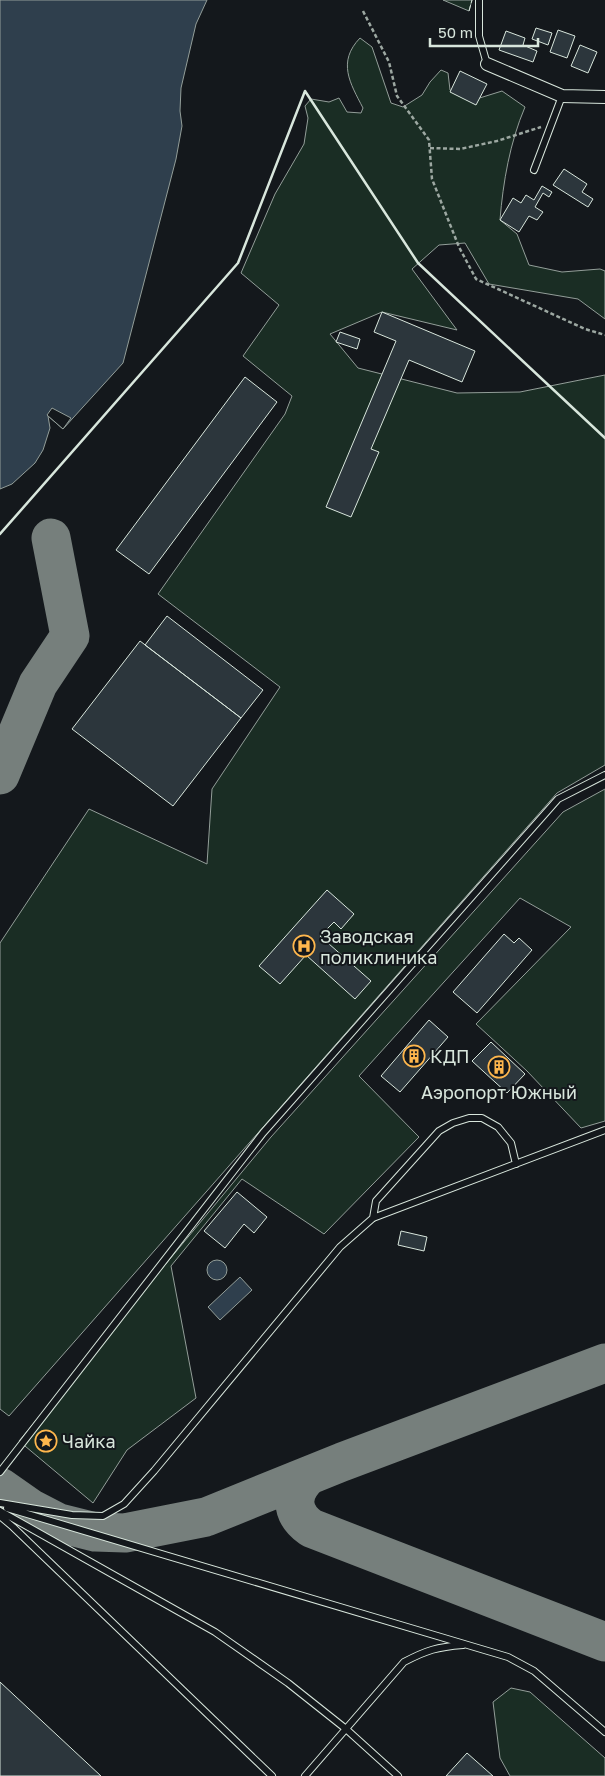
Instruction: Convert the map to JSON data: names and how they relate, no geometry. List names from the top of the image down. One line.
{"places":{"hospital":["Заводская поликлиника"],"building":["КДП","Аэропорт Южный"],"place":["Чайка"]},"scale_bar":"50 m"}
